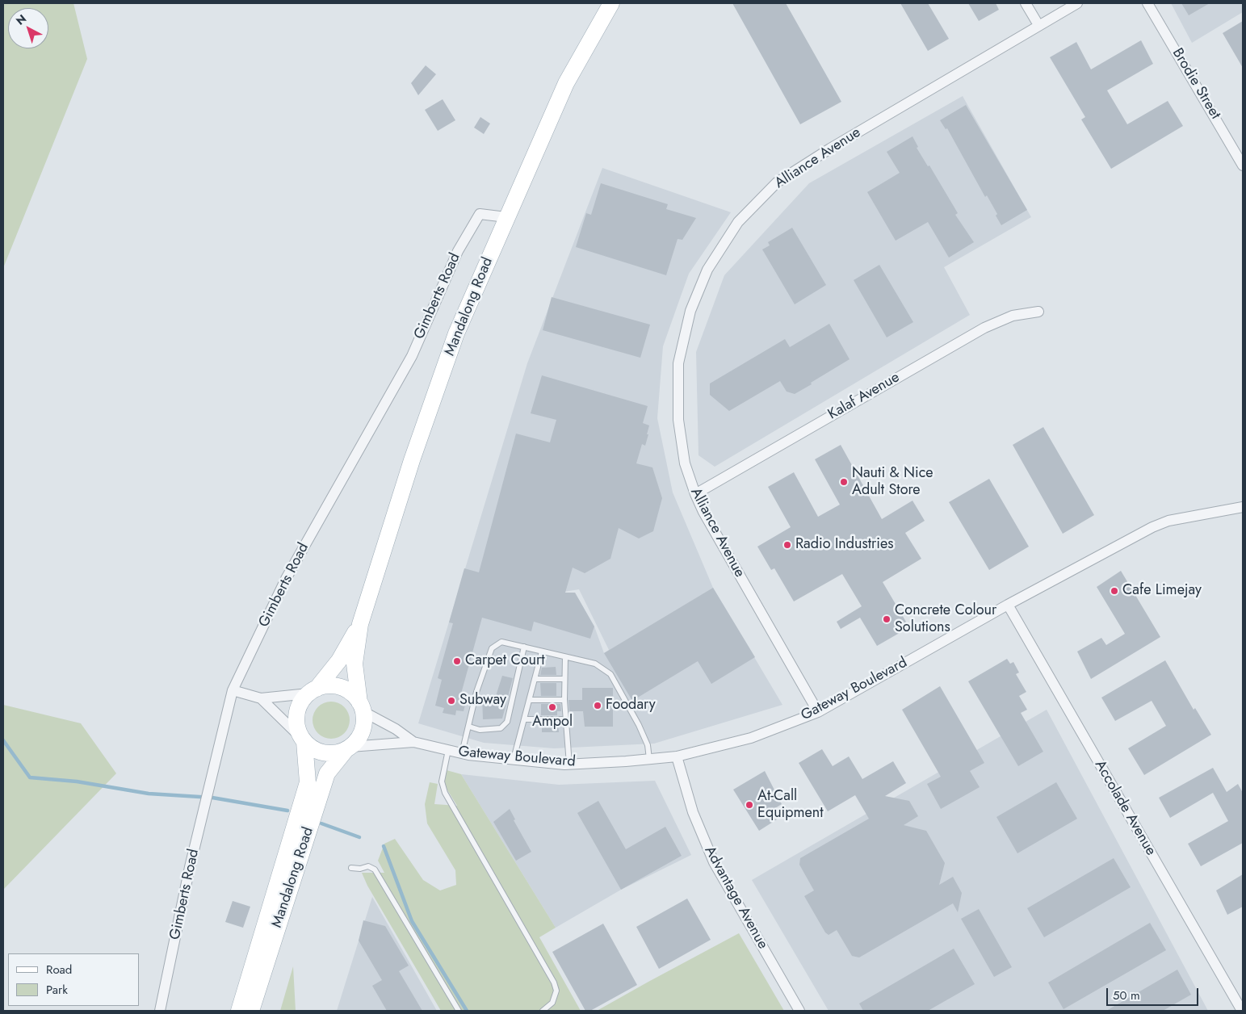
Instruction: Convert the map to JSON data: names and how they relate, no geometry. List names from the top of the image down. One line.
{"streets":{"main road":["Mandalong Road"],"street":["Brodie Street","Alliance Avenue","Gimberts Road","Kalaf Avenue","Gateway Boulevard","Accolade Avenue","Advantage Avenue"]},"crossings":[["Alliance Avenue","Kalaf Avenue"],["Alliance Avenue","Gateway Boulevard"],["Gimberts Road","Mandalong Road"],["Mandalong Road","Gateway Boulevard"],["Gateway Boulevard","Accolade Avenue"],["Gateway Boulevard","Advantage Avenue"]],"places":["Nauti & Nice Adult Store","Radio Industries","Cafe Limejay","Concrete Colour Solutions","Carpet Court","Subway","Foodary","Ampol","At-Call Equipment"],"legend":["Road","Park"],"scale_bar":"50 m","north":"top left"}
